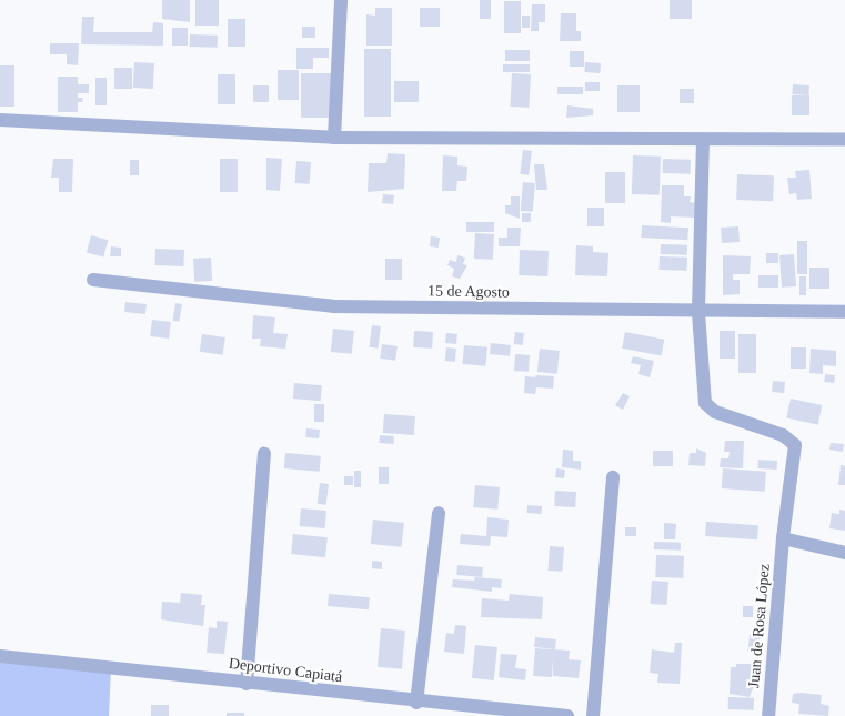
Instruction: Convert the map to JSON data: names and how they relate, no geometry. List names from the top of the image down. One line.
{"streets":{"street":["15 de Agosto","Juan de Rosa López","Deportivo Capiatá"]},"crossings":[["15 de Agosto","Juan de Rosa López"]]}
